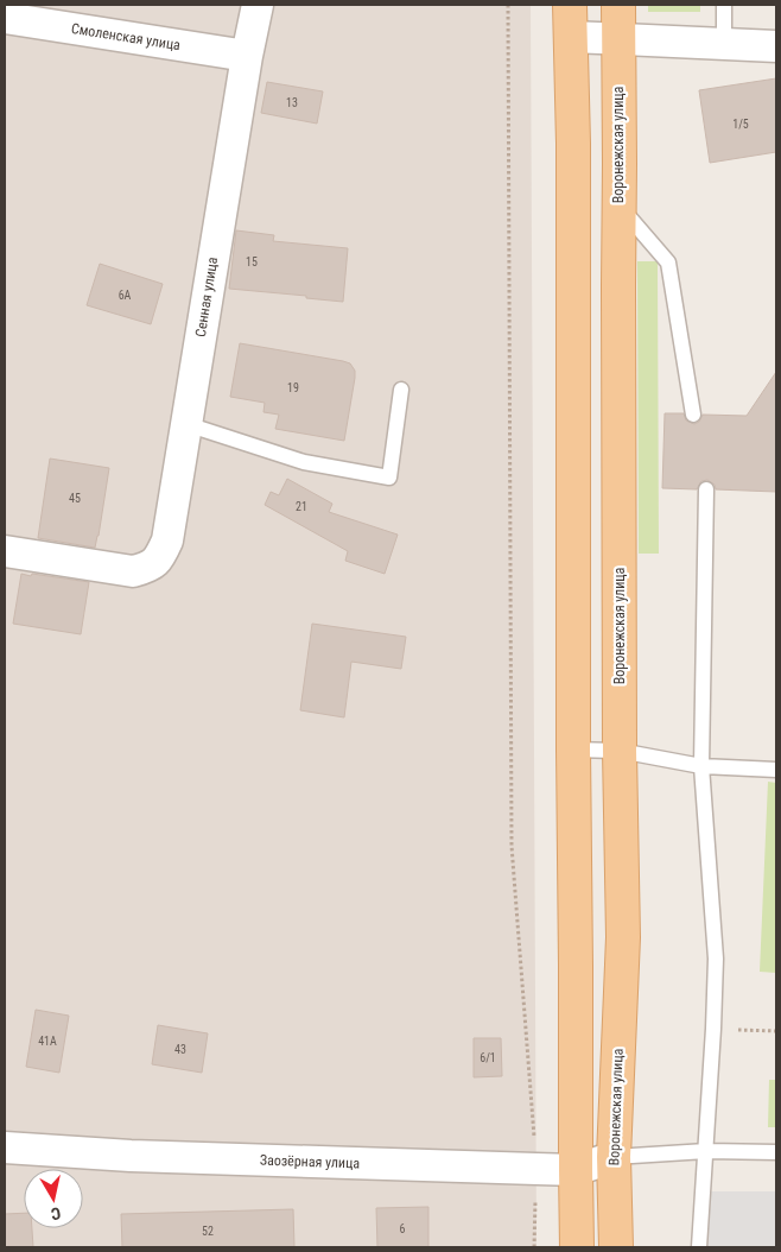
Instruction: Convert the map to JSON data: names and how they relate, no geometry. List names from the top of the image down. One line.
{"streets":{"main road":["Воронежская улица"],"street":["Смоленская улица","Сенная улица","Заозёрная улица"]},"crossings":[["Смоленская улица","Сенная улица"],["Воронежская улица","Заозёрная улица"]],"house_numbers":["13","1/5","15","6А","19","45","21","41А","43","6/1","6","52"],"north":"bottom"}
